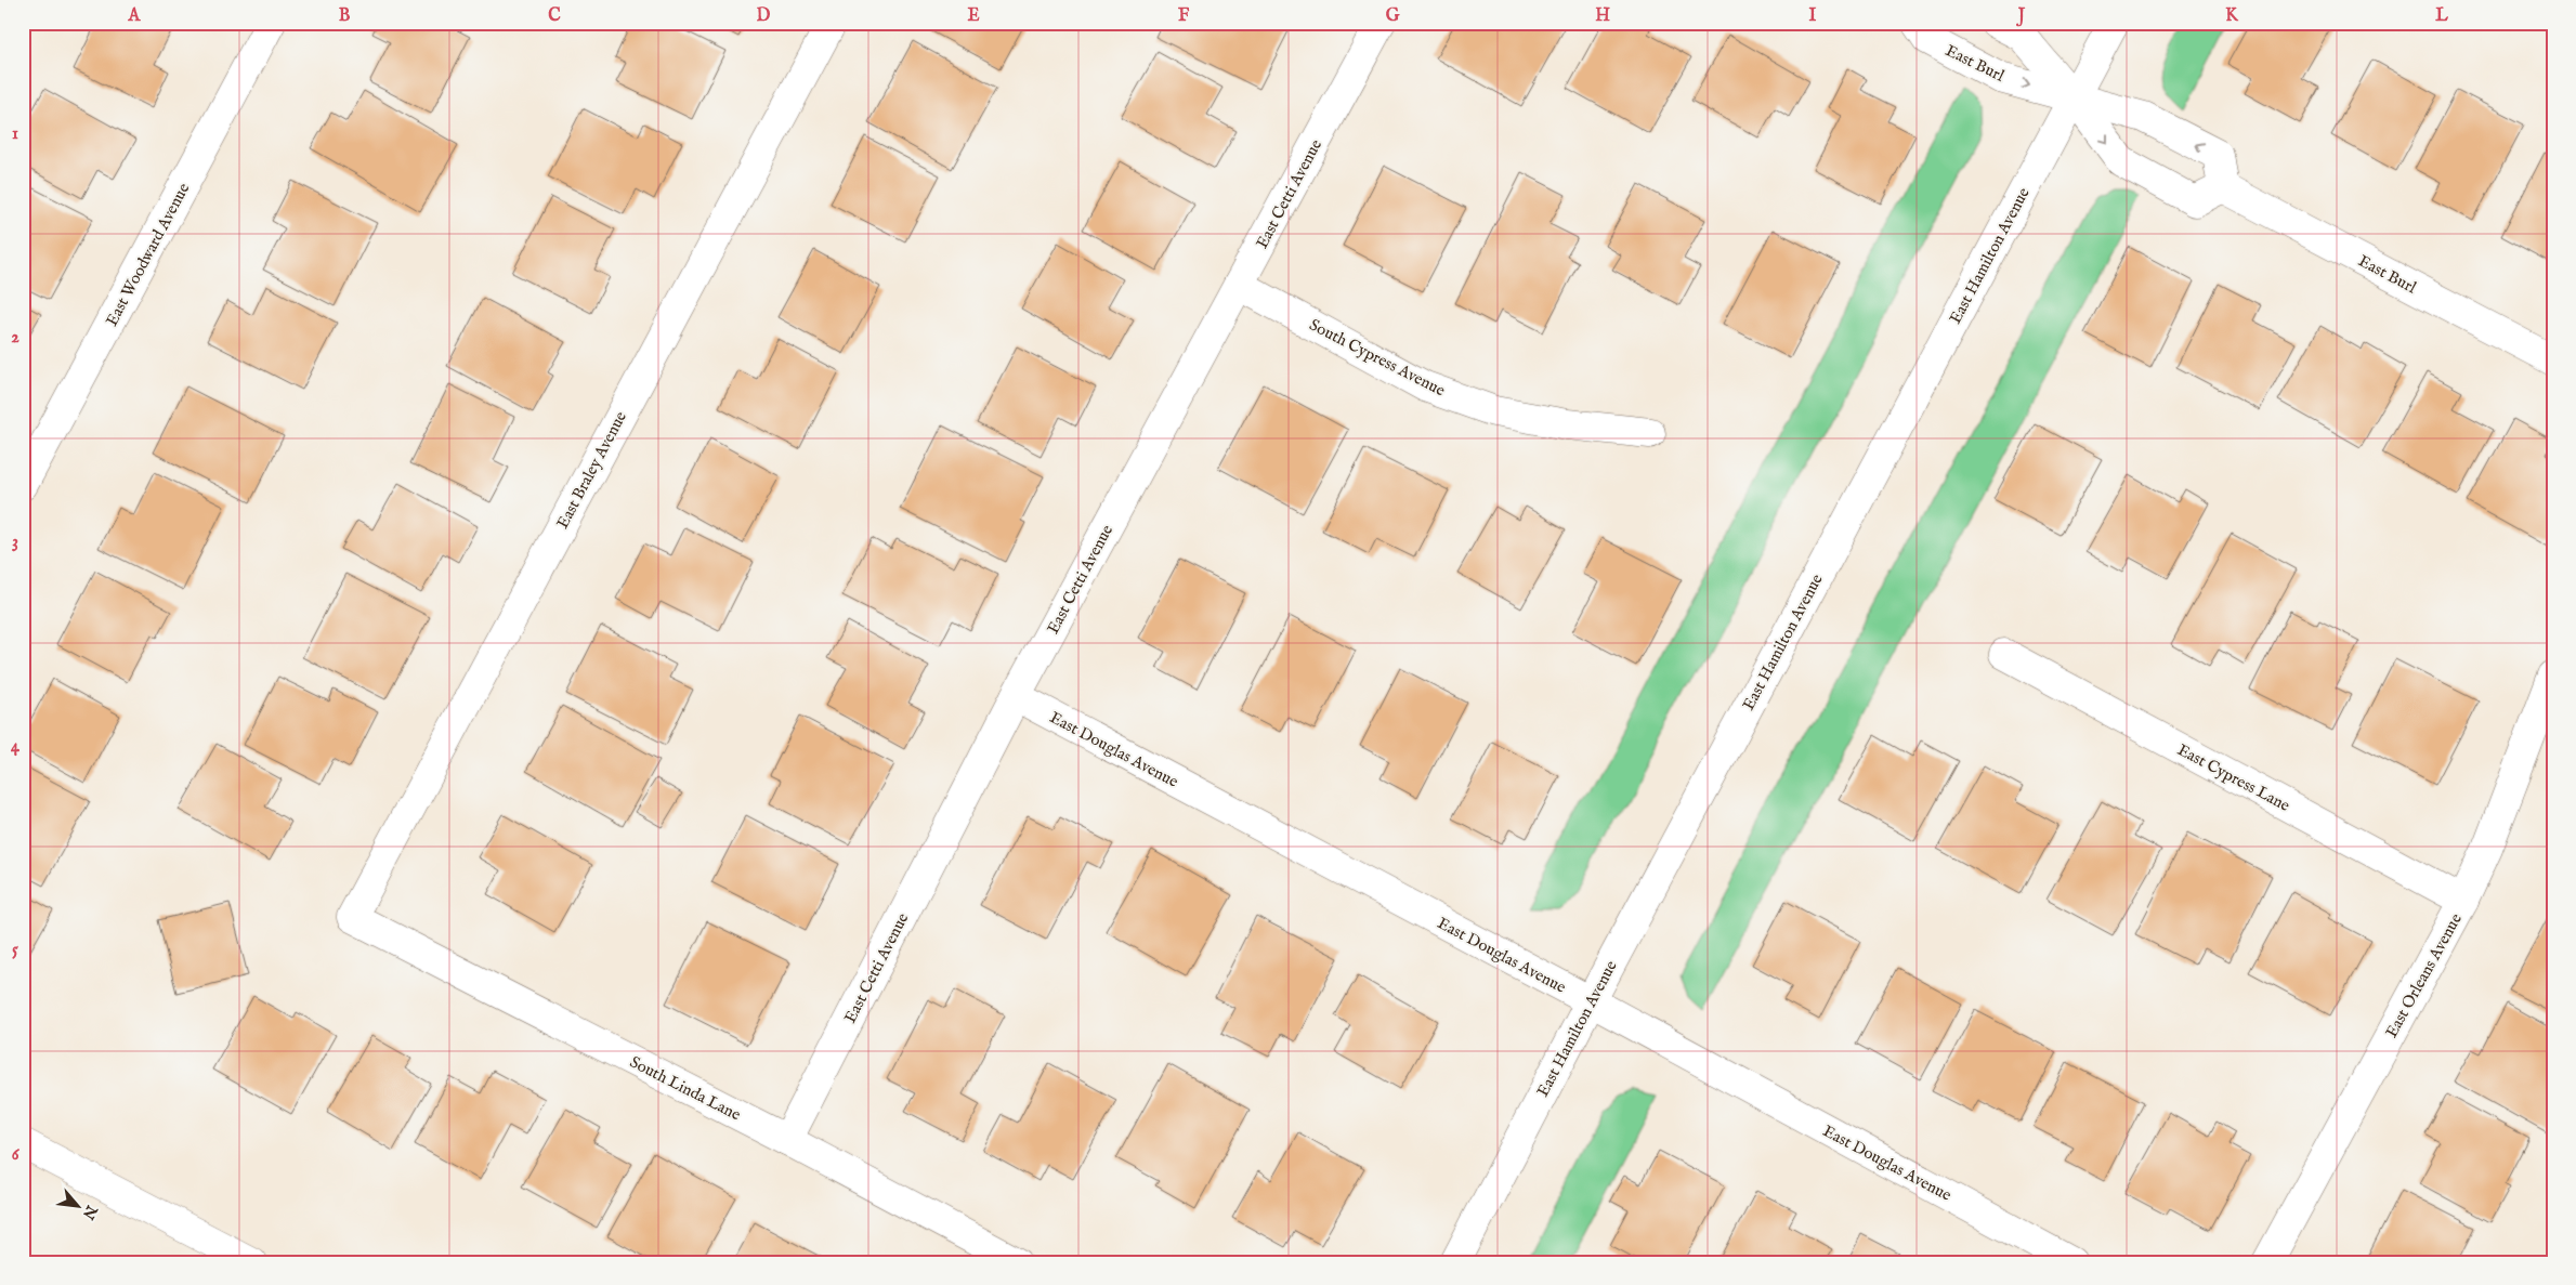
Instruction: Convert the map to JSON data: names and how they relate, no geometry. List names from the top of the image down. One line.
{"streets":{"street":["East Burl","East Cetti Avenue","East Woodward Avenue","East Hamilton Avenue","South Cypress Avenue","East Braley Avenue","East Douglas Avenue","East Cypress Lane","East Orleans Avenue","South Linda Lane"]},"crossings":[["East Burl","East Hamilton Avenue"],["East Cetti Avenue","South Cypress Avenue"],["East Cetti Avenue","East Douglas Avenue"],["East Cetti Avenue","South Linda Lane"],["East Hamilton Avenue","East Douglas Avenue"],["East Braley Avenue","South Linda Lane"],["East Cypress Lane","East Orleans Avenue"]],"north":"bottom right","grid":{"columns":["A","B","C","D","E","F","G","H","I","J","K","L"],"rows":["1","2","3","4","5","6"]}}
